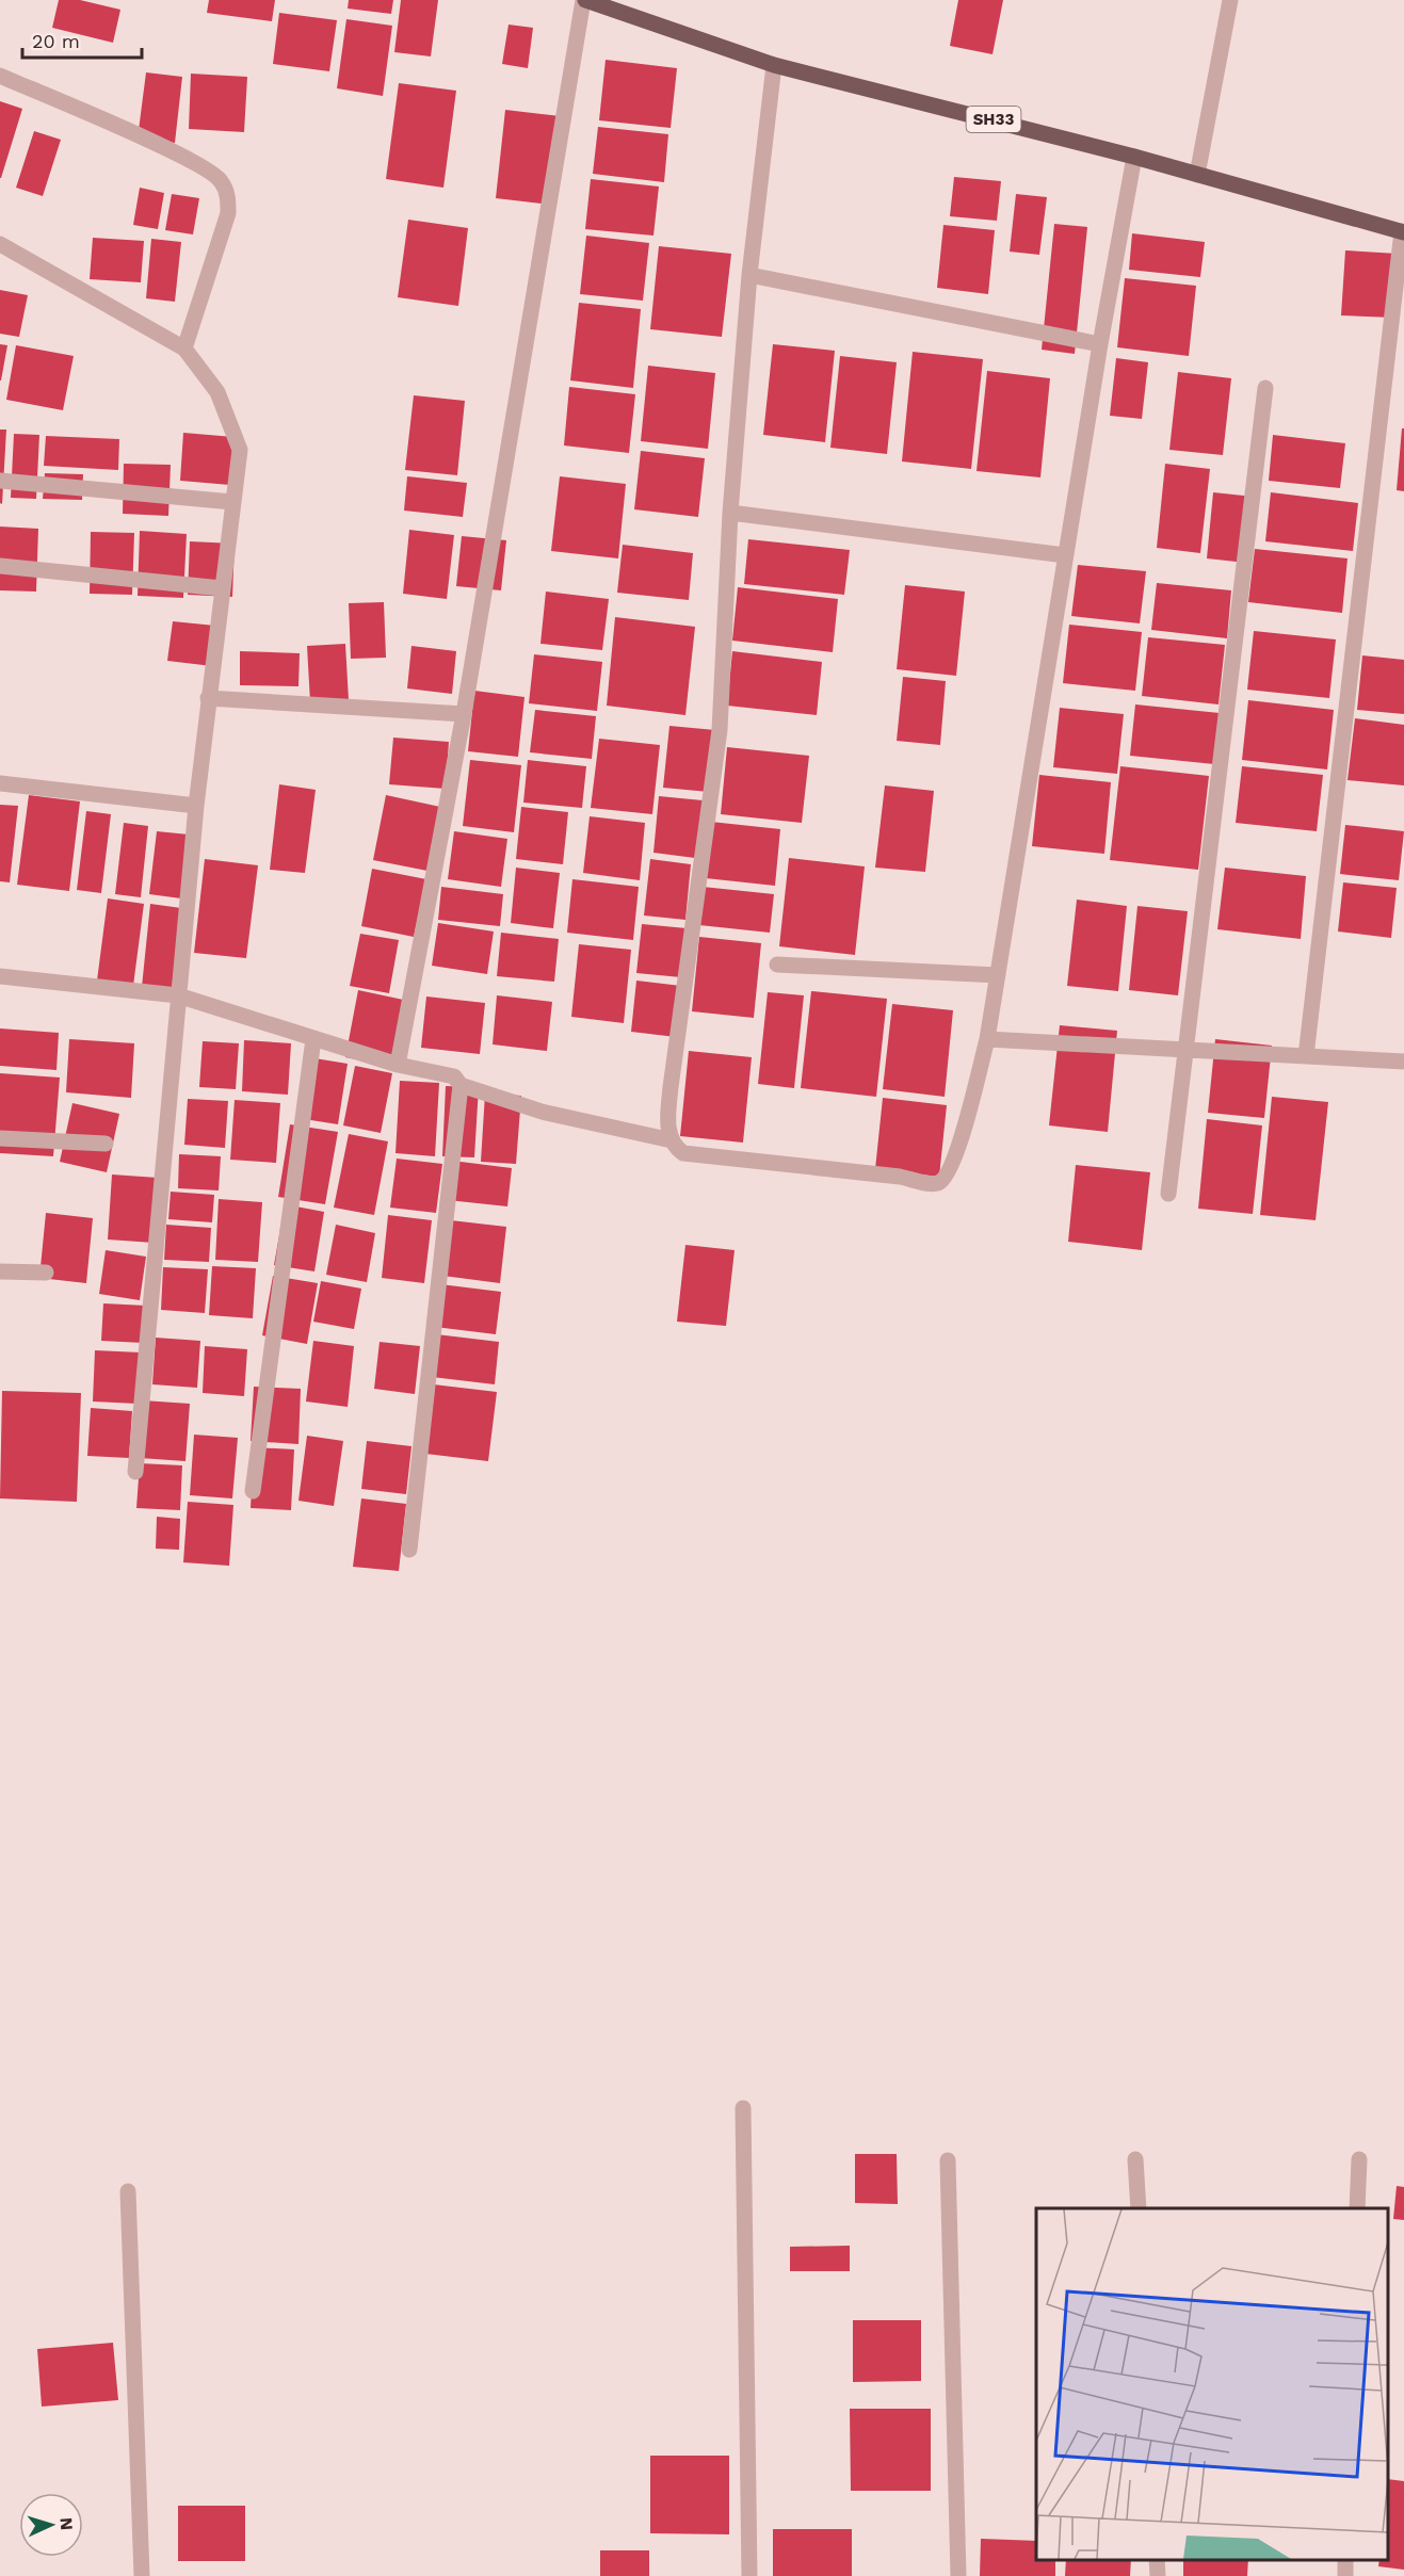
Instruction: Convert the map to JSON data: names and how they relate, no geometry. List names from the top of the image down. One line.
{"streets":{"main road":["SH33"]},"scale_bar":"20 m","north":"right"}
